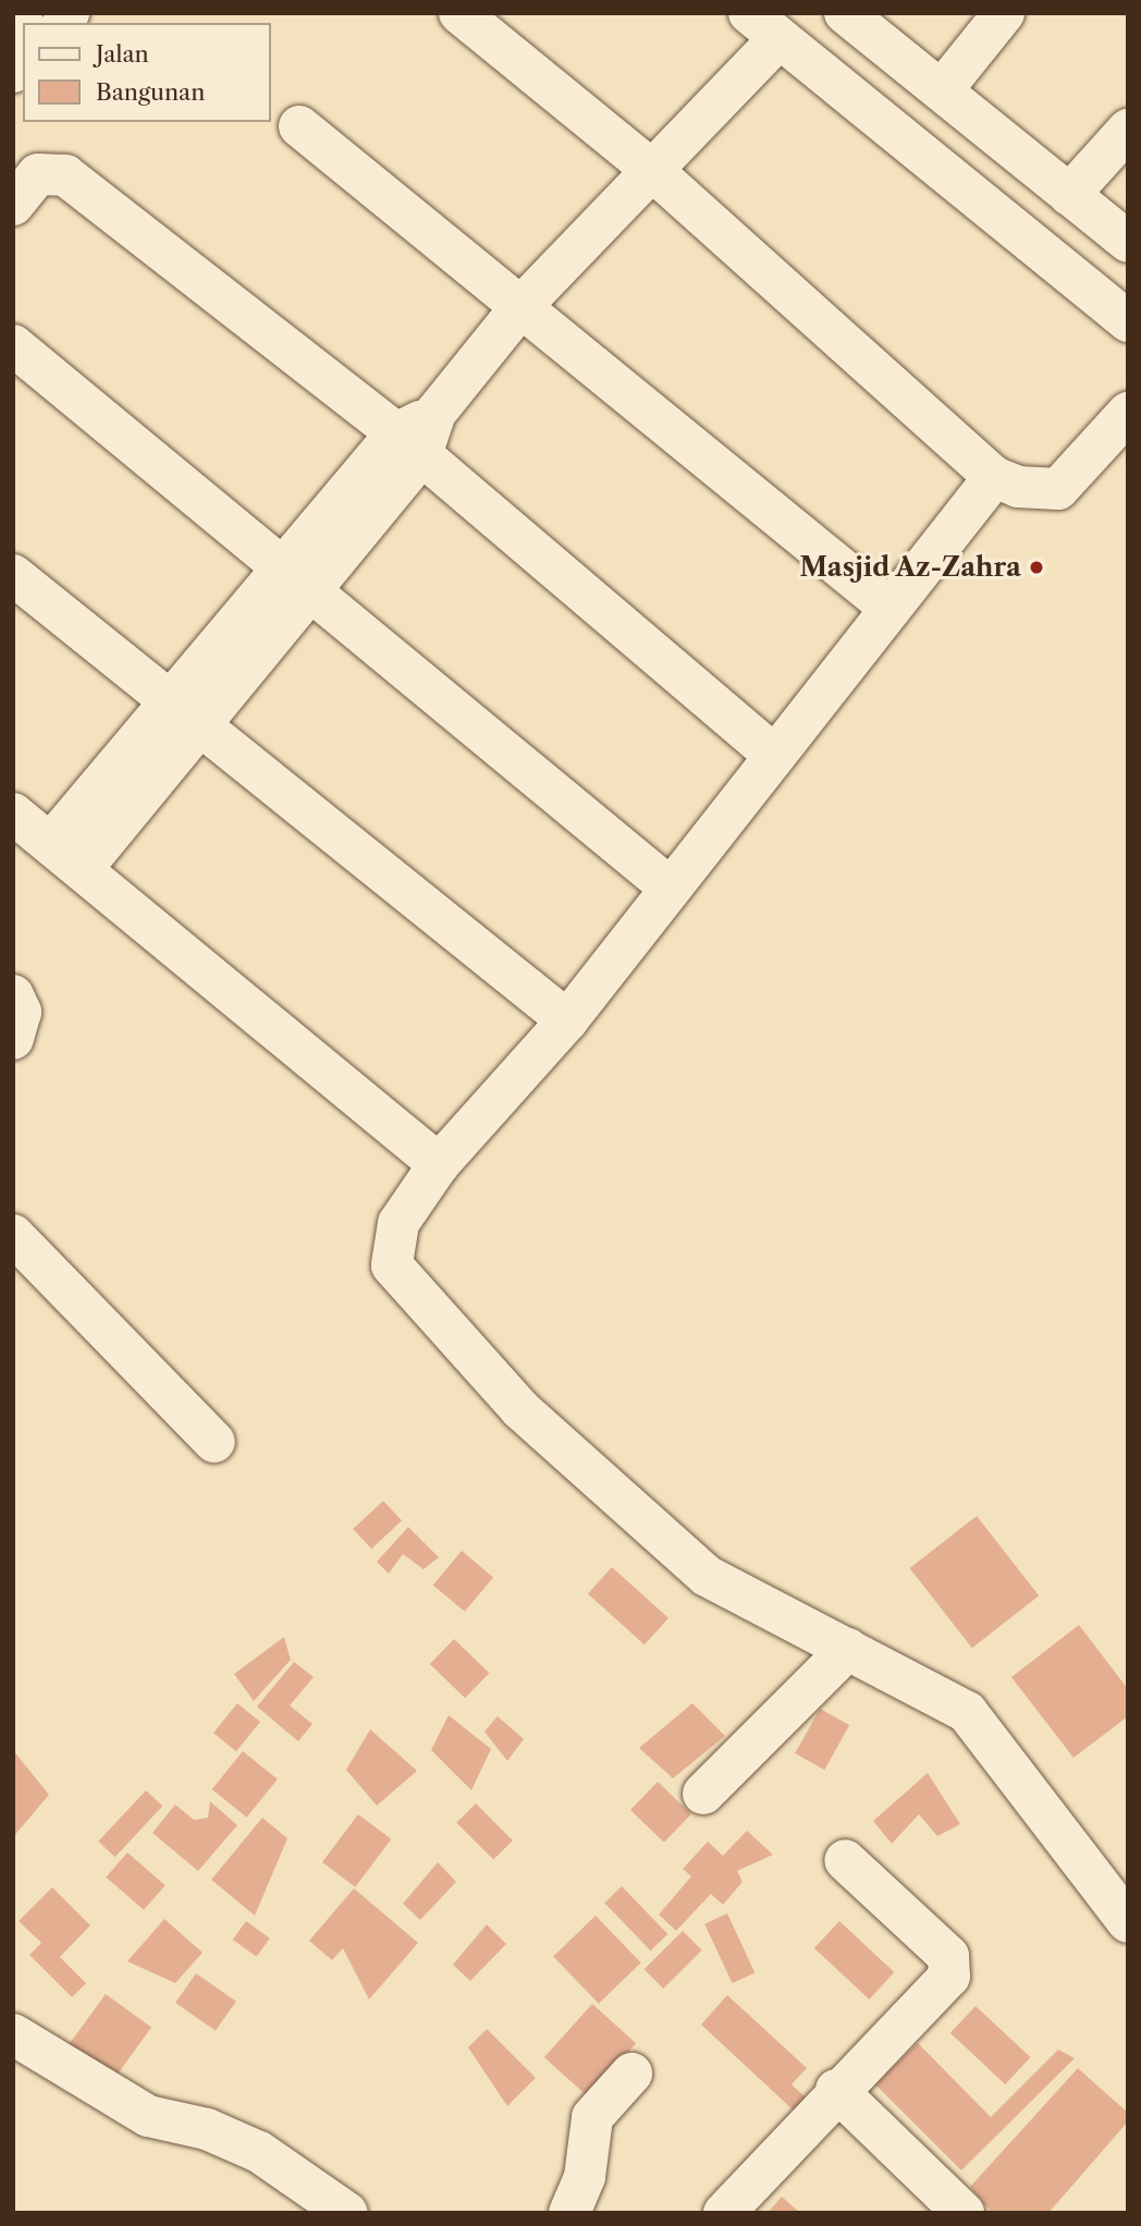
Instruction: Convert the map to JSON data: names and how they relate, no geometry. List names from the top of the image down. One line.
{"places":["Masjid Az-Zahra"],"legend":["Jalan","Bangunan"]}
